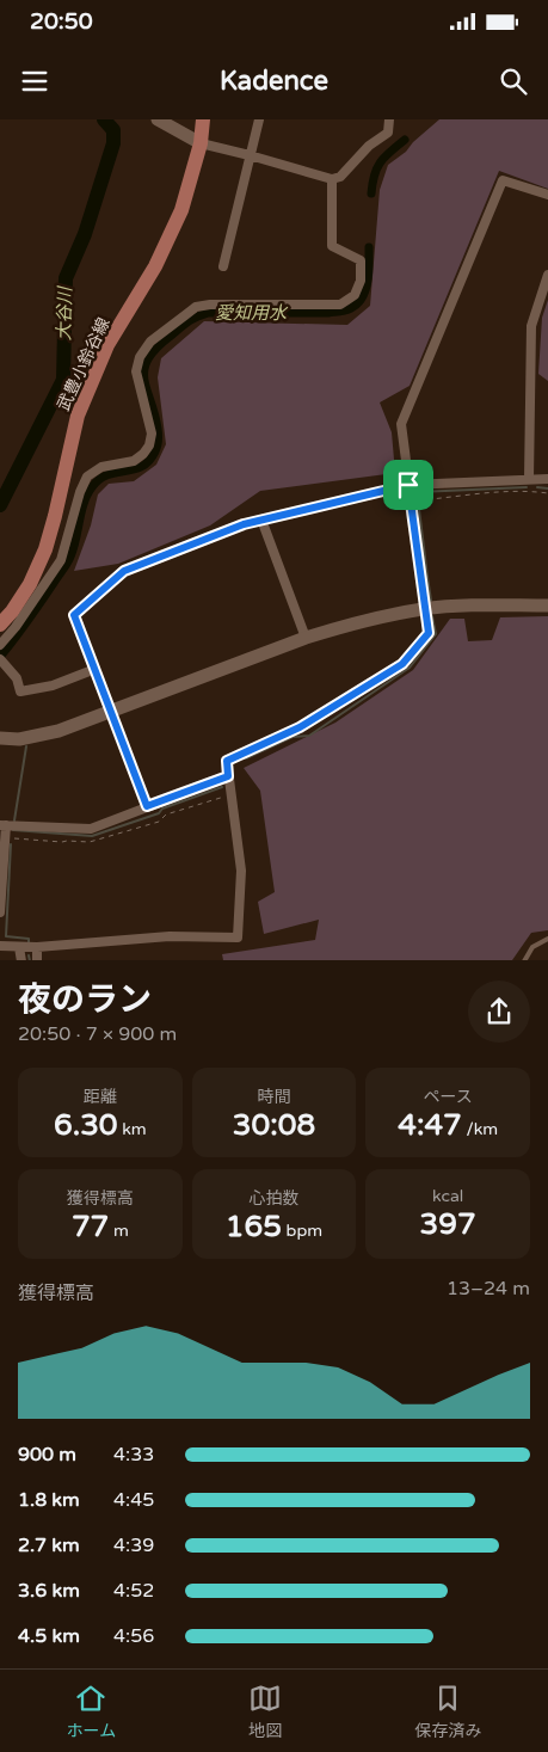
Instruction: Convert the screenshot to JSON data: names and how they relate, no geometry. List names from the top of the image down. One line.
{"streets":{"main road":["武豊小鈴谷線"]},"water":["愛知用水","大谷川"],"page":{"status":"20:50","header":"Kadence","heading":["夜のラン","20:50 · 7 × 900 m"],"stats":[["距離","6.30 km"],["時間","30:08"],["ペース","4:47 /km"],["獲得標高","77 m"],["心拍数","165 bpm"],["kcal","397"]],"chart":["獲得標高","13–24 m"],"list":[{"name":"900 m","note":"4:33"},{"name":"1.8 km","note":"4:45"},{"name":"2.7 km","note":"4:39"},{"name":"3.6 km","note":"4:52"},{"name":"4.5 km","note":"4:56"}],"tabs":["ホーム","地図","保存済み"]}}
